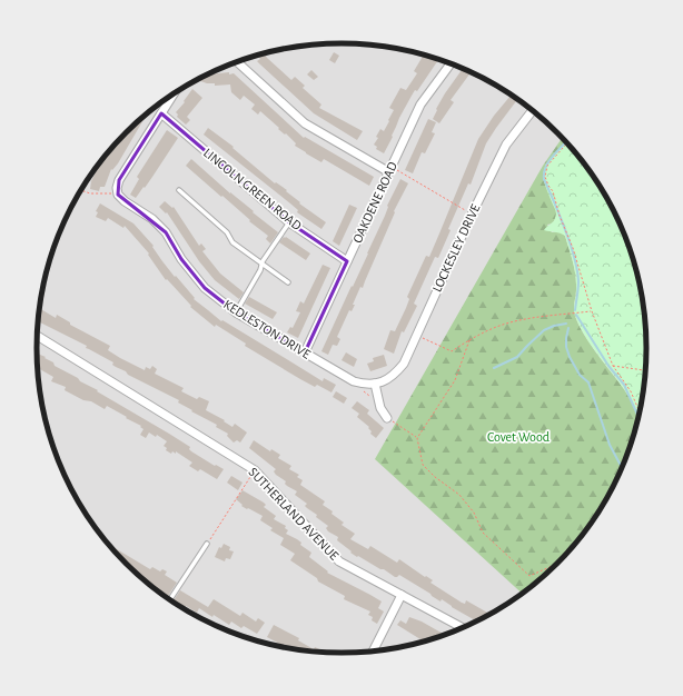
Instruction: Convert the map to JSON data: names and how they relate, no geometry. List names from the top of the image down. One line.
{"streets":{"street":["LINCOLN GREEN ROAD","OAKDENE ROAD","LOCKESLEY DRIVE","KEDLESTON DRIVE","SUTHERLAND AVENUE"]},"crossings":[["LINCOLN GREEN ROAD","OAKDENE ROAD"],["OAKDENE ROAD","KEDLESTON DRIVE"],["LOCKESLEY DRIVE","KEDLESTON DRIVE"]],"parks":["Covet Wood"]}
